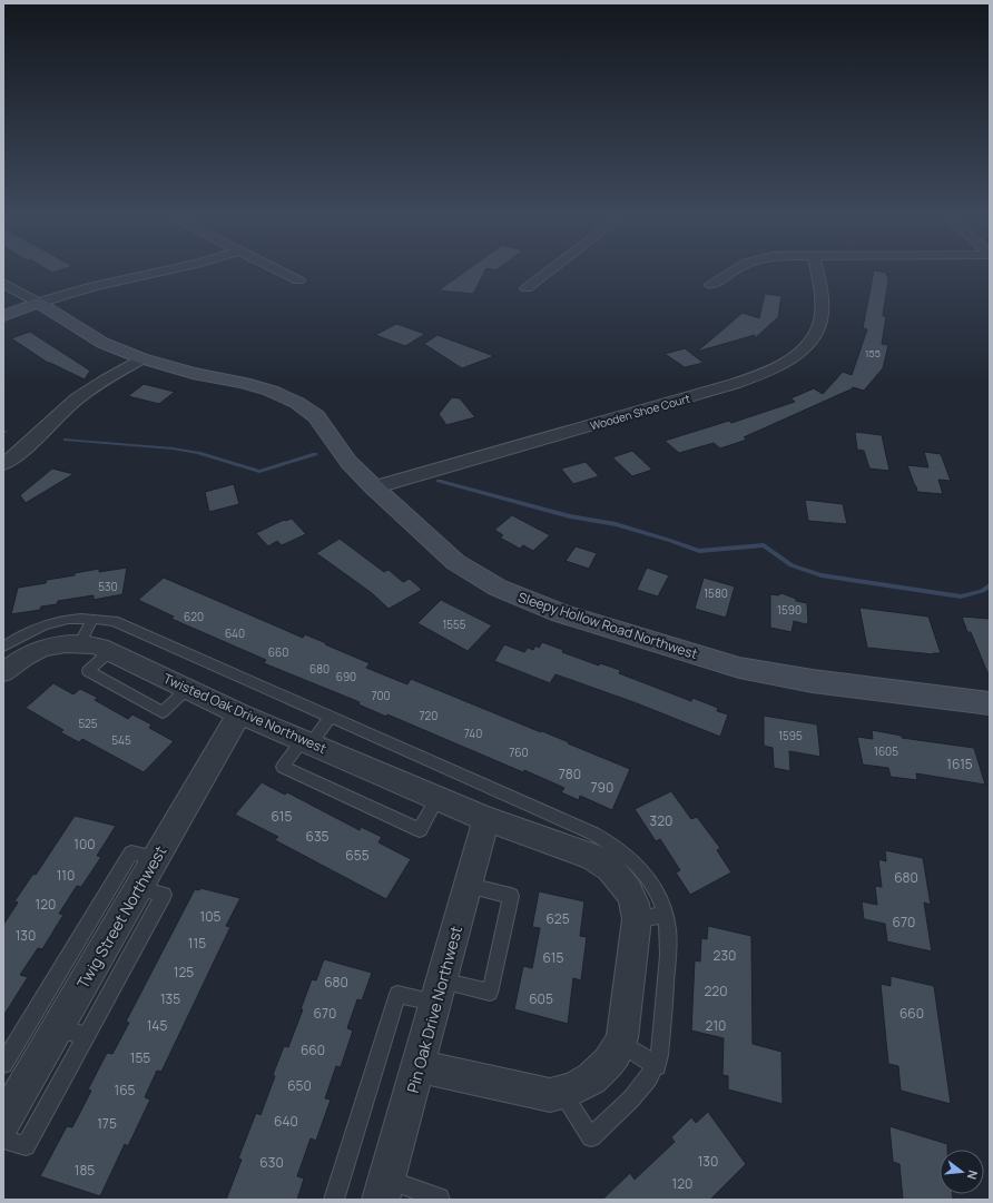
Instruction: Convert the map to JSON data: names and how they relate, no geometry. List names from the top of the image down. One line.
{"streets":{"street":["Wooden Shoe Court","Sleepy Hollow Road Northwest","Twisted Oak Drive Northwest","Twig Street Northwest","Pin Oak Drive Northwest"]},"crossings":[["Wooden Shoe Court","Sleepy Hollow Road Northwest"],["Twisted Oak Drive Northwest","Twig Street Northwest"],["Twisted Oak Drive Northwest","Pin Oak Drive Northwest"]],"house_numbers":["155","530","1580","1590","620","1555","640","660","680","690","700","720","525","740","1595","545","1605","760","1615","780","790","615","320","635","100","655","110","680","120","105","625","670","130","115","230","615","125","680","220","135","605","670","660","145","210","660","155","650","165","640","175","130","630","185","120"],"north":"right"}
